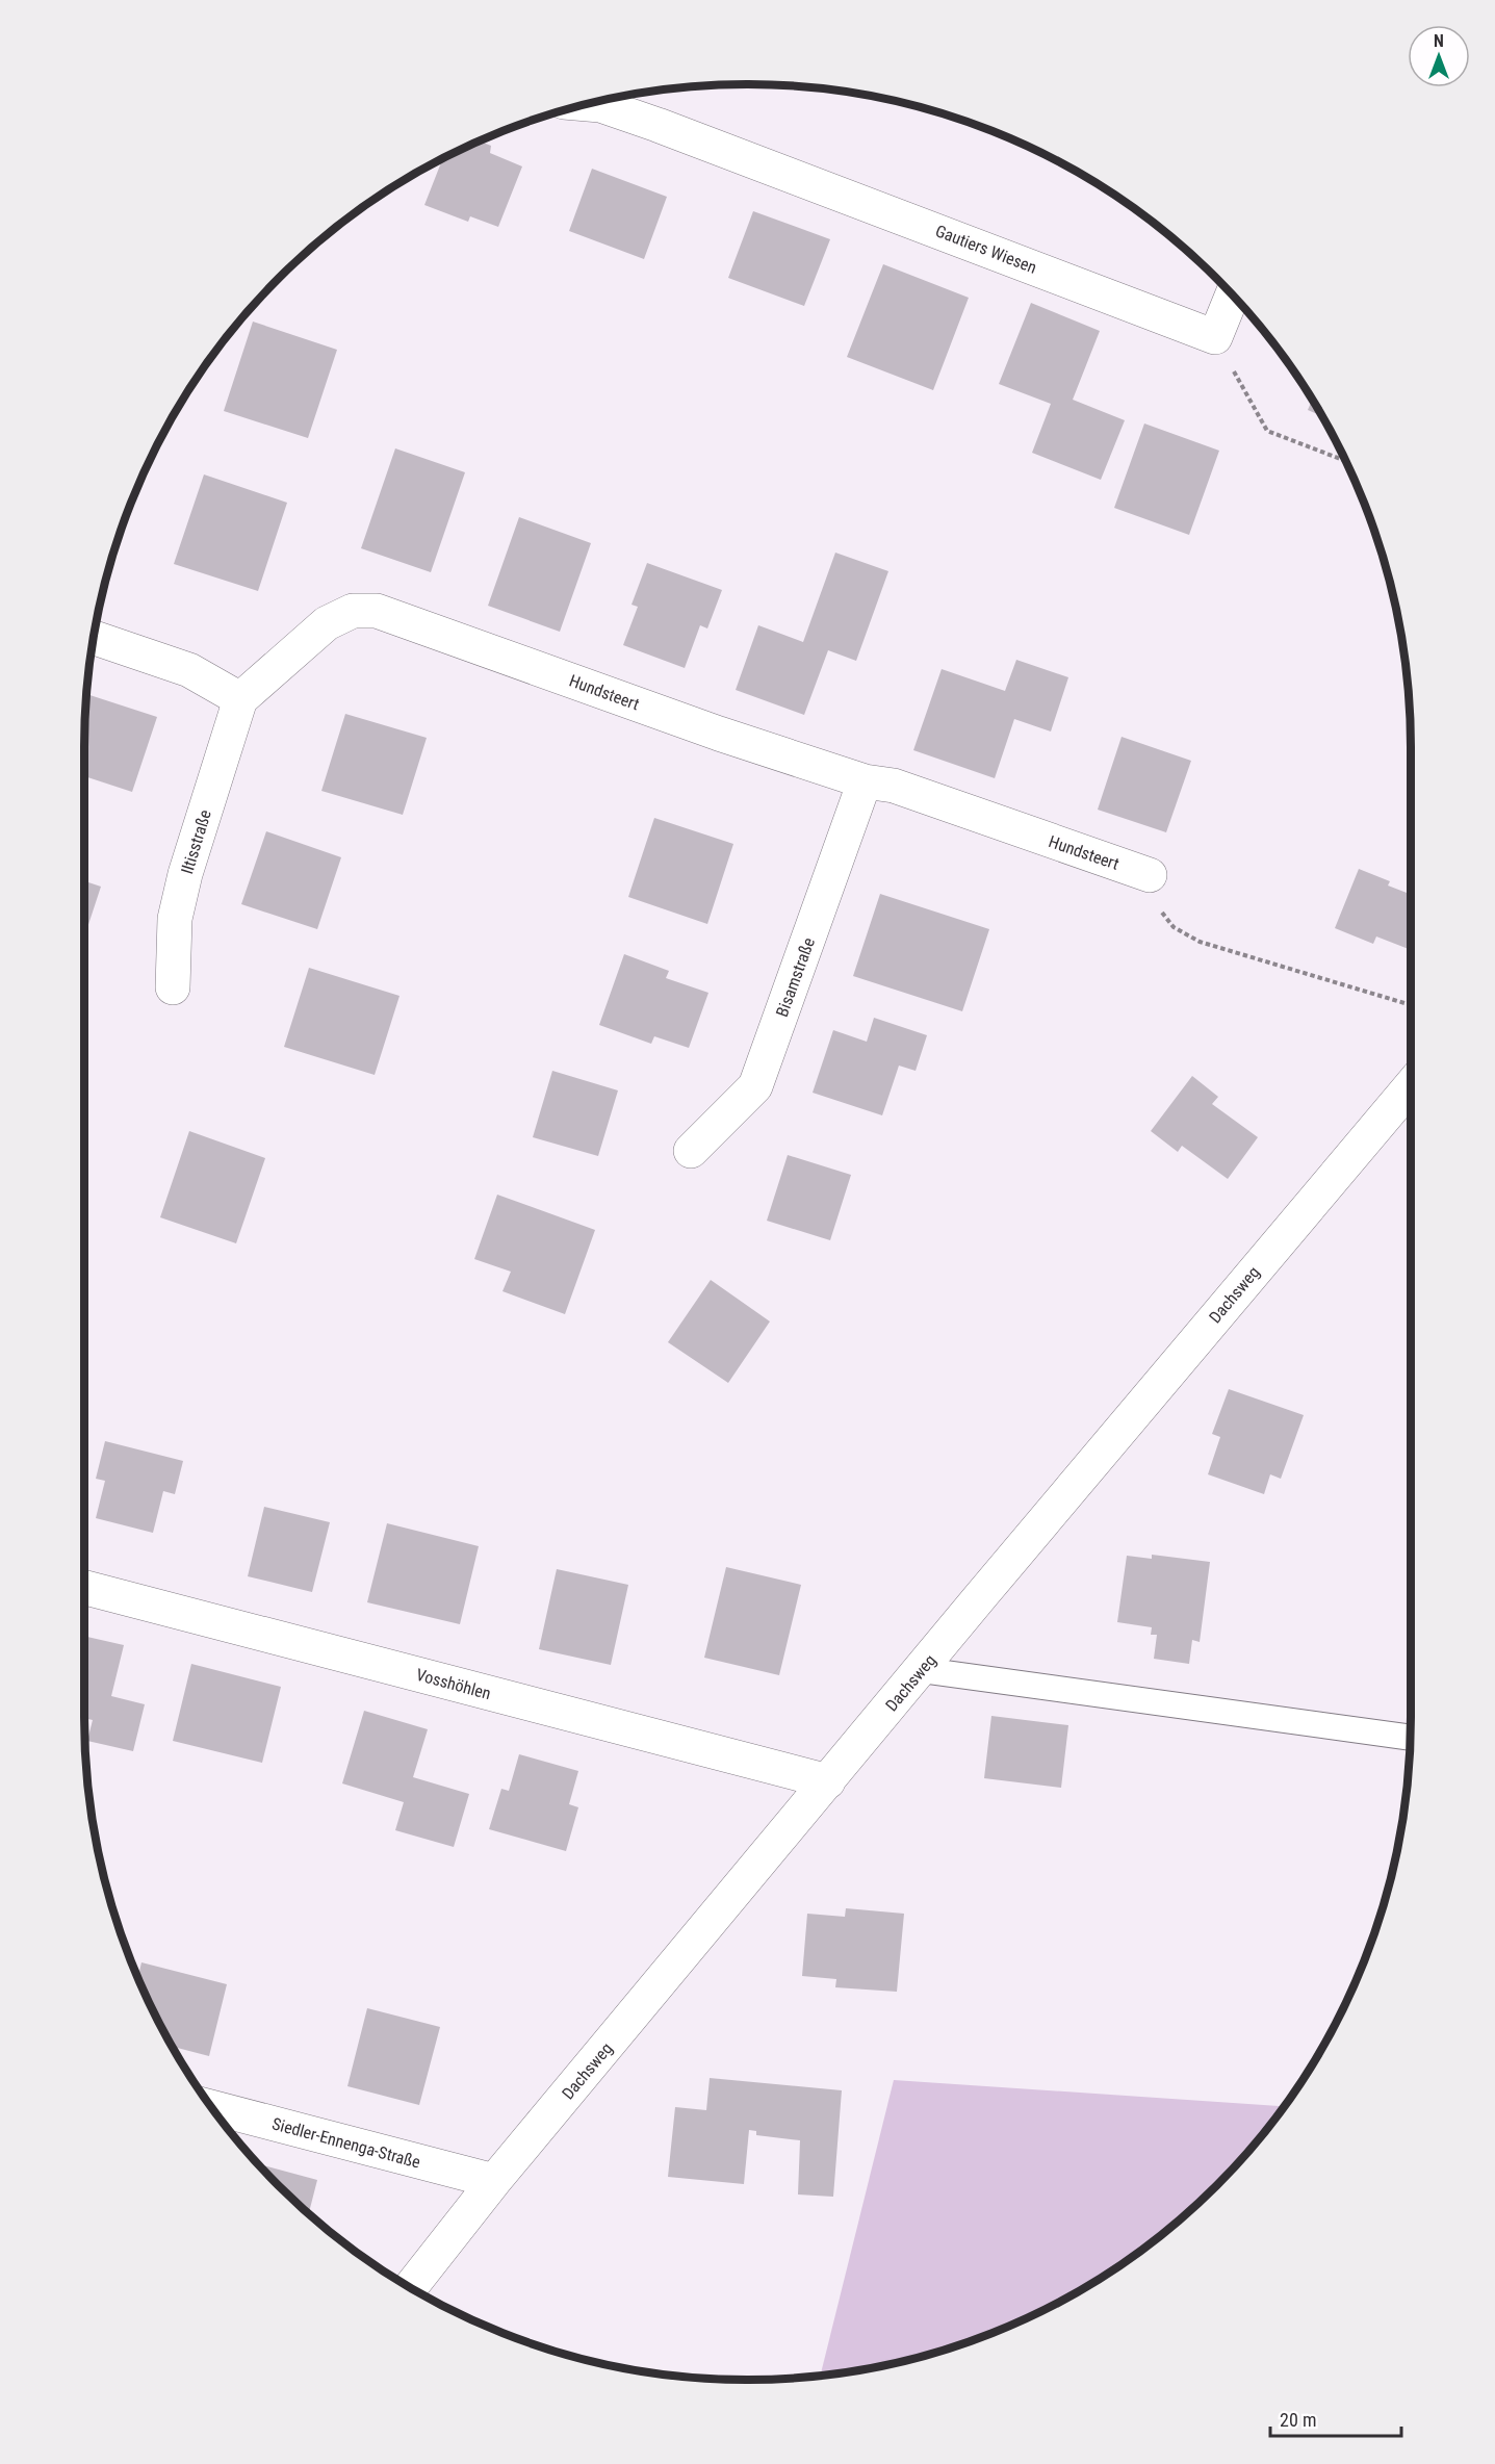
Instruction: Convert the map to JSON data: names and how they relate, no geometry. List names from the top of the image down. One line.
{"streets":{"street":["Gautiers Wiesen","Hundsteert","Iltisstraße","Bisamstraße","Dachsweg","Vosshöhlen","Siedler-Ennenga-Straße"]},"crossings":[["Hundsteert","Iltisstraße"],["Hundsteert","Bisamstraße"],["Dachsweg","Vosshöhlen"],["Dachsweg","Siedler-Ennenga-Straße"]],"scale_bar":"20 m","north":"top"}
